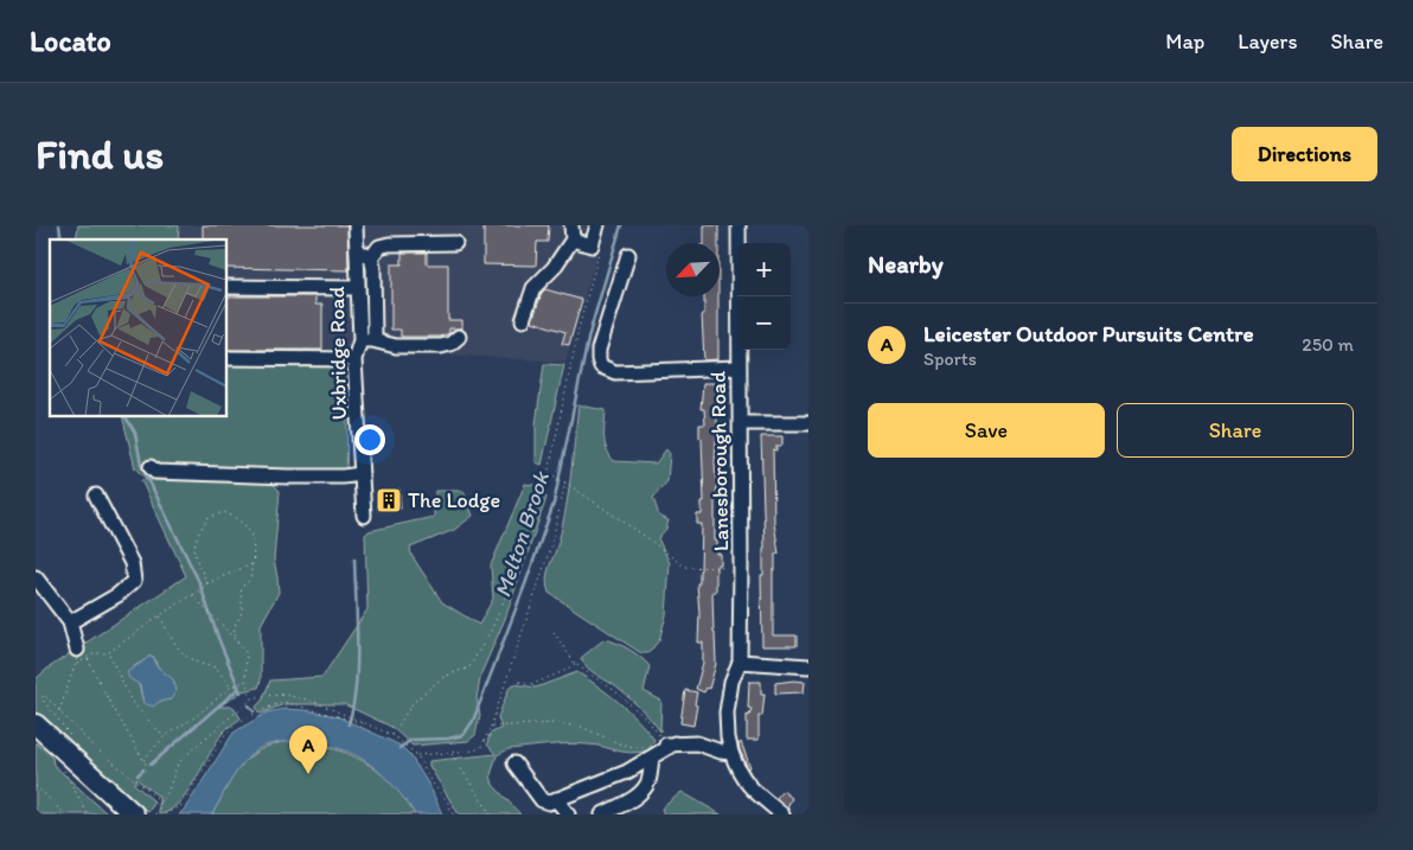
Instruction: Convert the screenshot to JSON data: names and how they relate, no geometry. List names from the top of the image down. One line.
{"streets":{"street":["Uxbridge Road","Lanesborough Road"]},"water":["Melton Brook"],"places":{"building":["The Lodge"]},"north":"bottom left","page":{"header":"Locato","nav":["Map","Layers","Share"],"buttons":["Directions",["Save","Share"]],"title":"Find us","heading":"Nearby","map_buttons":["+","−"],"list":[{"mark":"A","name":"Leicester Outdoor Pursuits Centre","note":"Sports","value":"250 m"}],"pins":"A"}}
